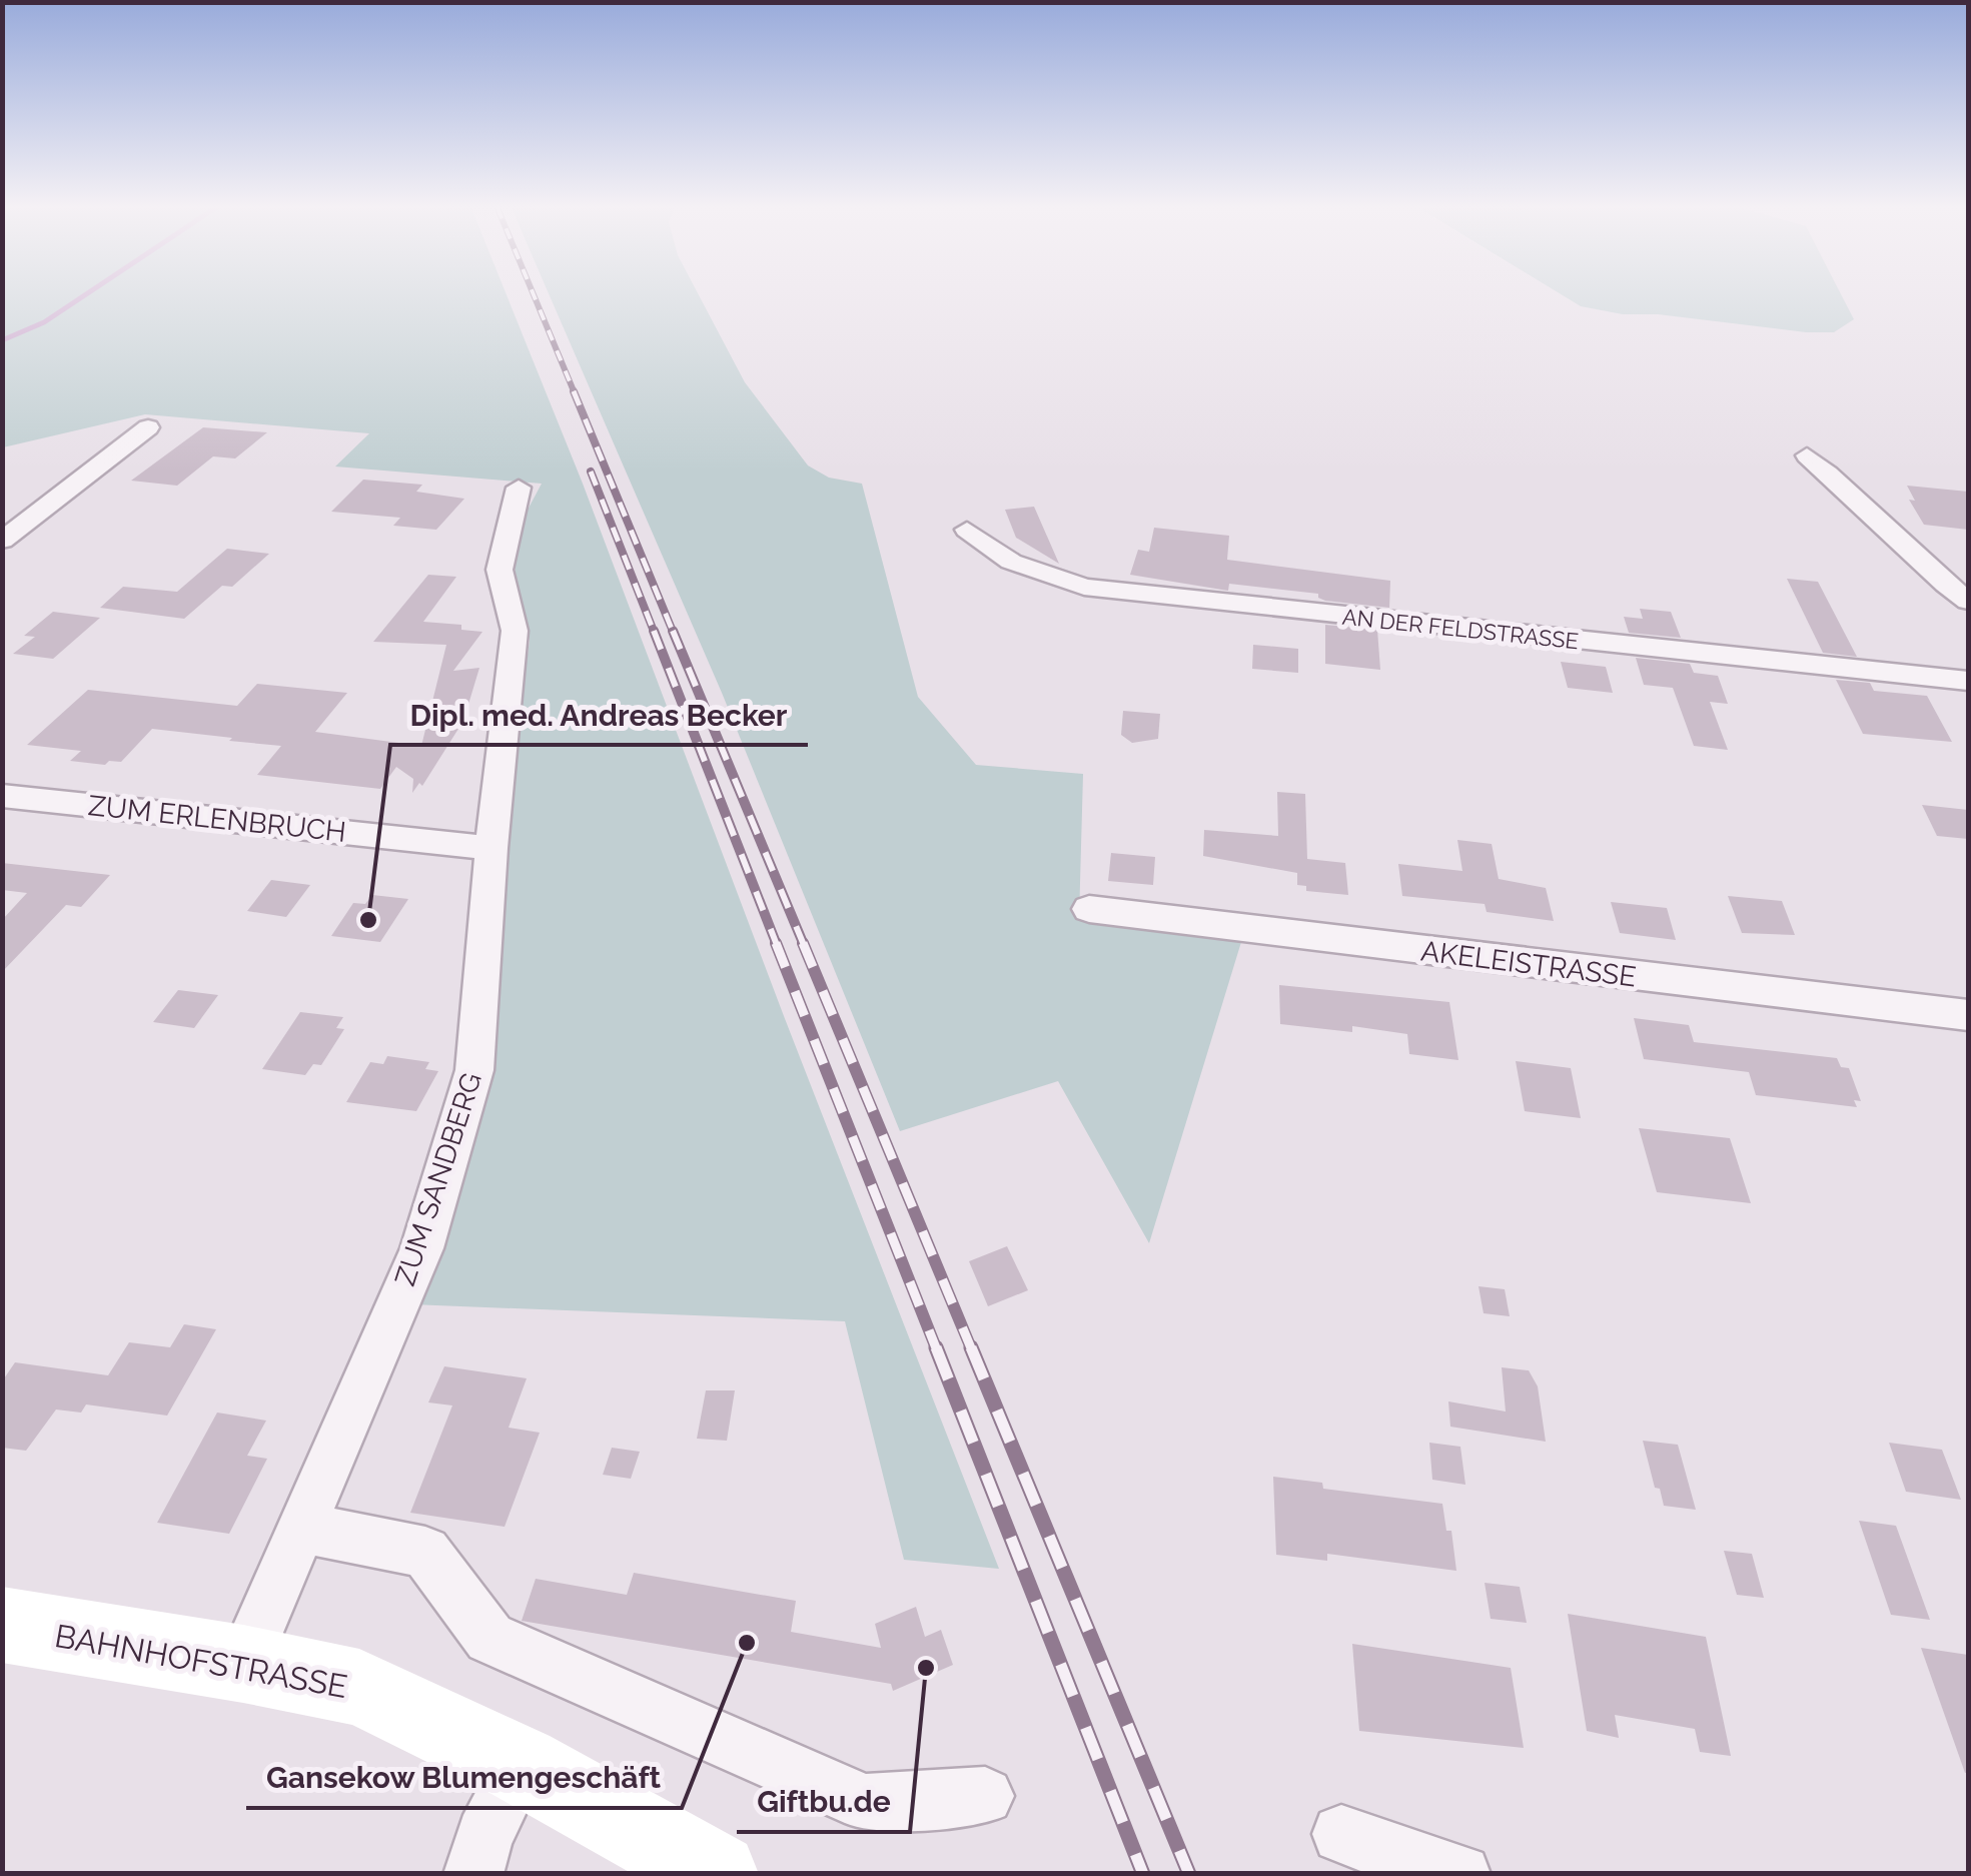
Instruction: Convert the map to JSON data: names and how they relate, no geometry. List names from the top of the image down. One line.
{"streets":{"main road":["BAHNHOFSTRASSE"],"street":["AN DER FELDSTRASSE","ZUM ERLENBRUCH","AKELEISTRASSE","ZUM SANDBERG"]},"crossings":[["ZUM ERLENBRUCH","ZUM SANDBERG"],["ZUM SANDBERG","BAHNHOFSTRASSE"]],"places":["Dipl. med. Andreas Becker","Gansekow Blumengeschäft","Giftbu.de"]}
